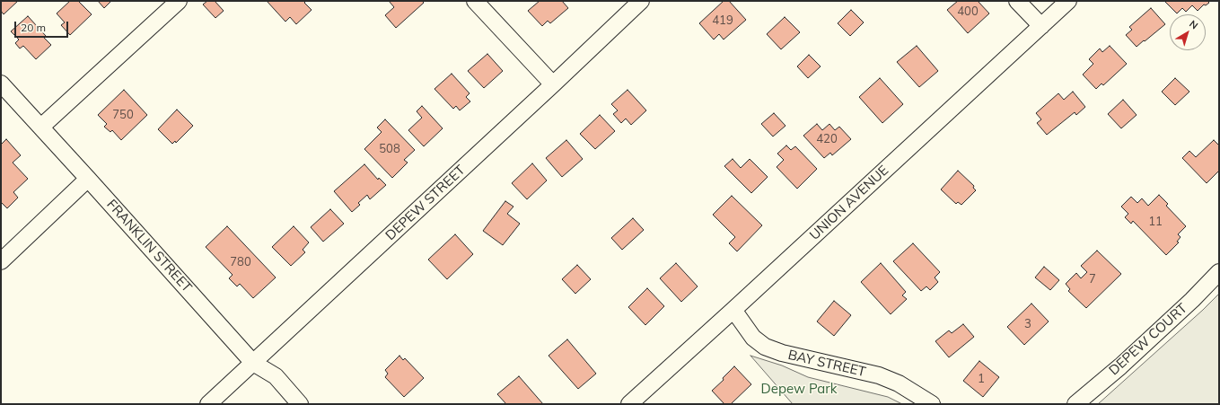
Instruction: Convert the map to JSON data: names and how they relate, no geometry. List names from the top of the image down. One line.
{"streets":{"street":["DEPEW STREET","UNION AVENUE","FRANKLIN STREET","DEPEW COURT","BAY STREET"]},"crossings":[["DEPEW STREET","FRANKLIN STREET"],["UNION AVENUE","BAY STREET"]],"parks":["Depew Park"],"house_numbers":["400","419","750","420","508","11","780","7","3","1"],"scale_bar":"20 m","north":"top right"}
